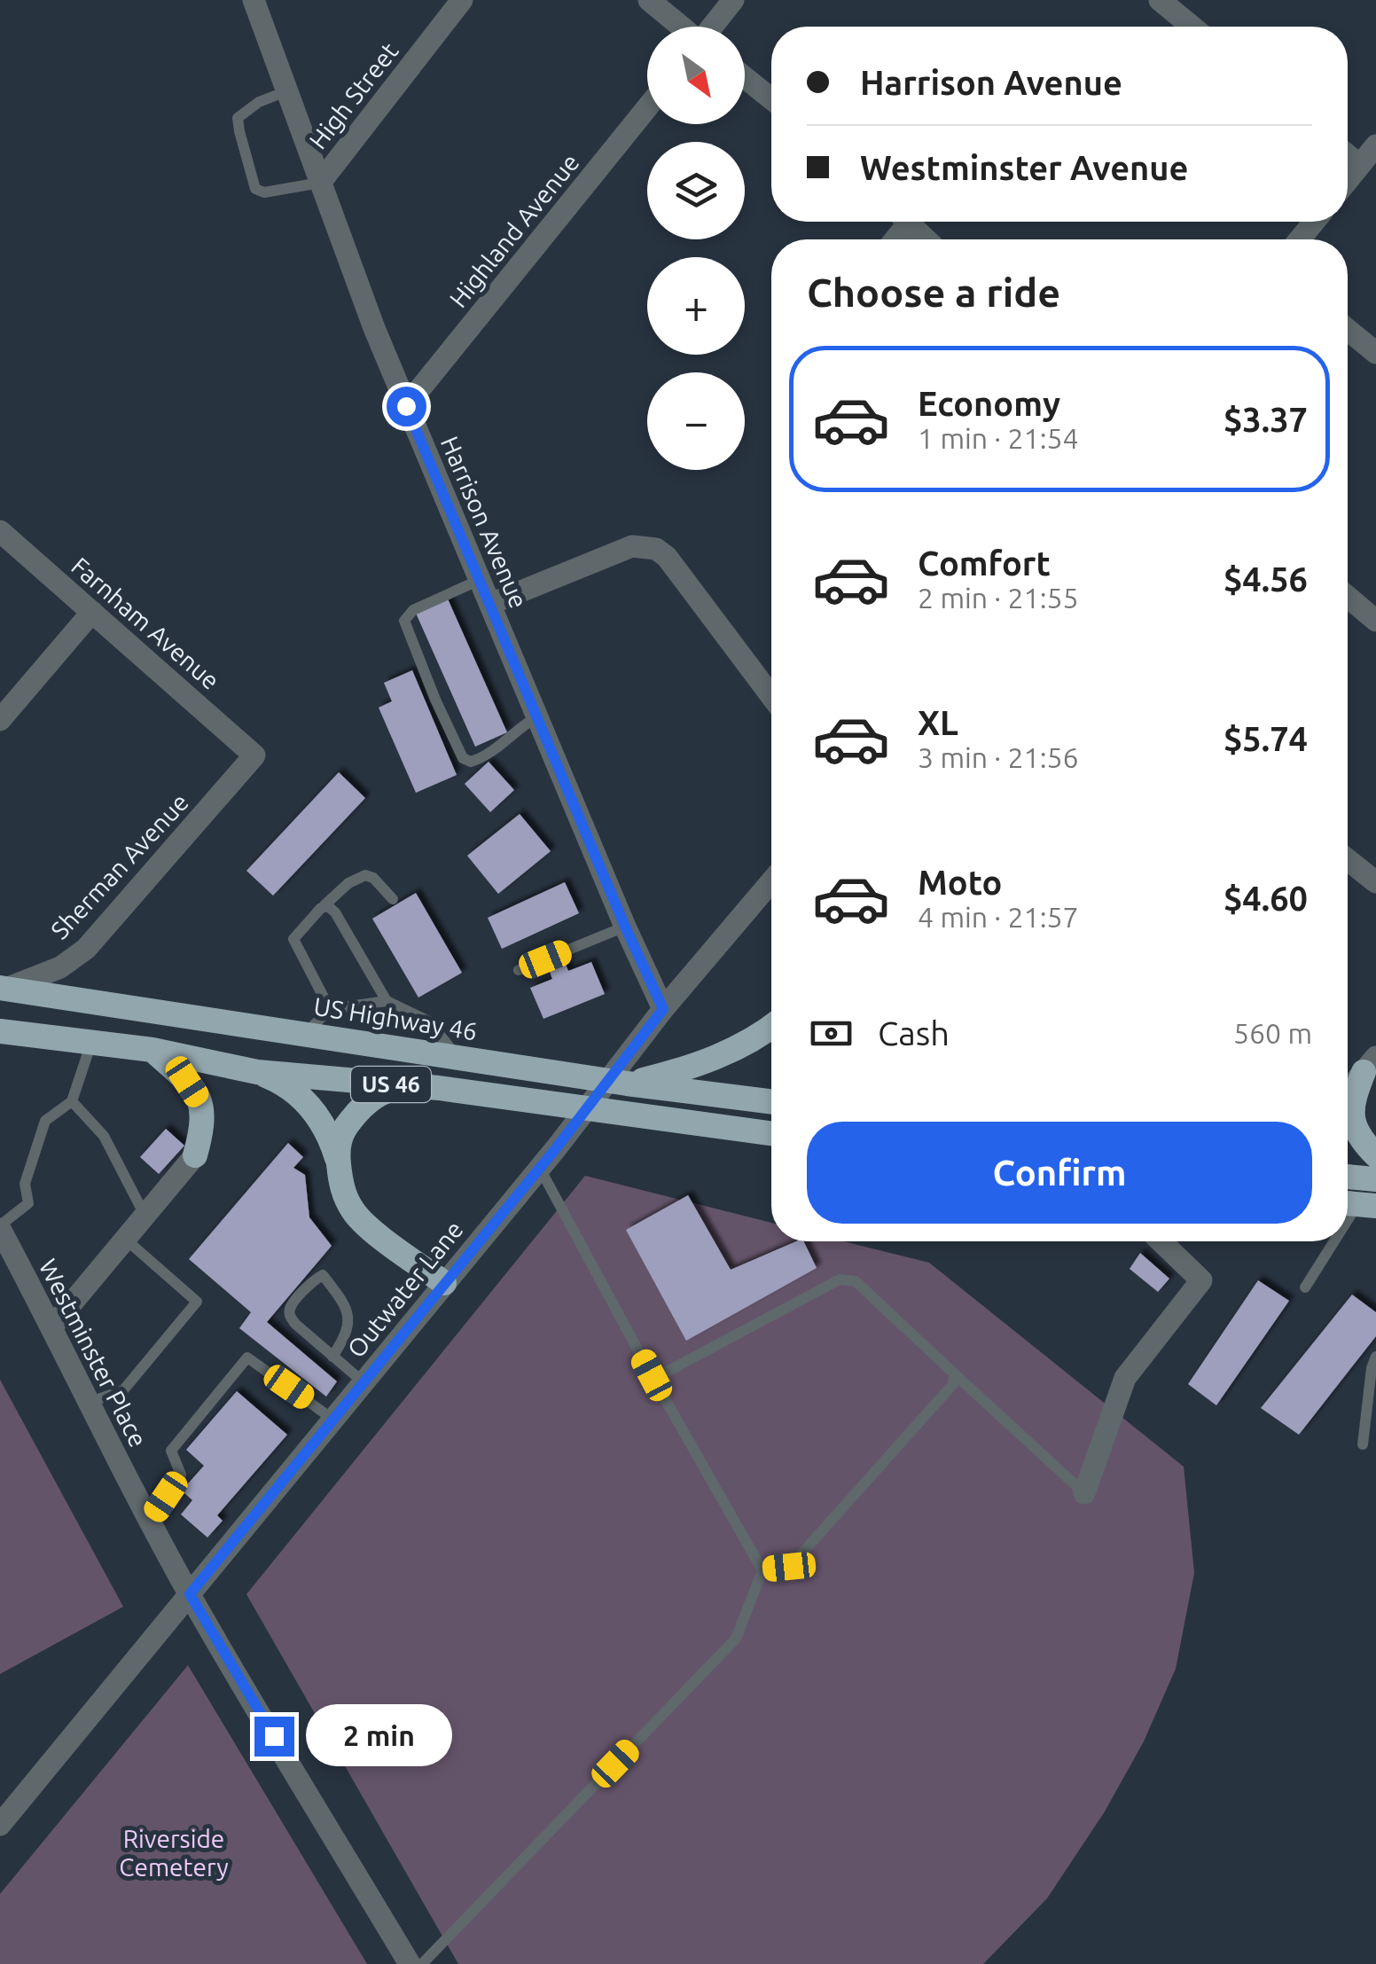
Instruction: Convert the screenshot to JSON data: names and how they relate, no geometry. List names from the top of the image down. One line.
{"streets":{"highway":["US Highway 46","US 46"],"street":["High Street","Highland Avenue","Harrison Avenue","Farnham Avenue","Sherman Avenue","Outwater Lane","Westminster Place"]},"crossings":[["High Street","Harrison Avenue"],["Highland Avenue","Harrison Avenue"],["Harrison Avenue","Outwater Lane"],["Farnham Avenue","Sherman Avenue"],["Sherman Avenue","US Highway 46"],["US Highway 46","Outwater Lane"],["Outwater Lane","Westminster Place"]],"parks":["Riverside Cemetery"],"north":"bottom right","page":{"map_buttons":["+","−"],"banner":["Harrison Avenue","Westminster Avenue"],"heading":"Choose a ride","list":[{"name":"Economy","note":"1 min · 21:54","value":"$3.37"},{"name":"Comfort","note":"2 min · 21:55","value":"$4.56"},{"name":"XL","note":"3 min · 21:56","value":"$5.74"},{"name":"Moto","note":"4 min · 21:57","value":"$4.60"}],"pay":["Cash","560 m"],"buttons":"Confirm","bubble":"2 min"}}
